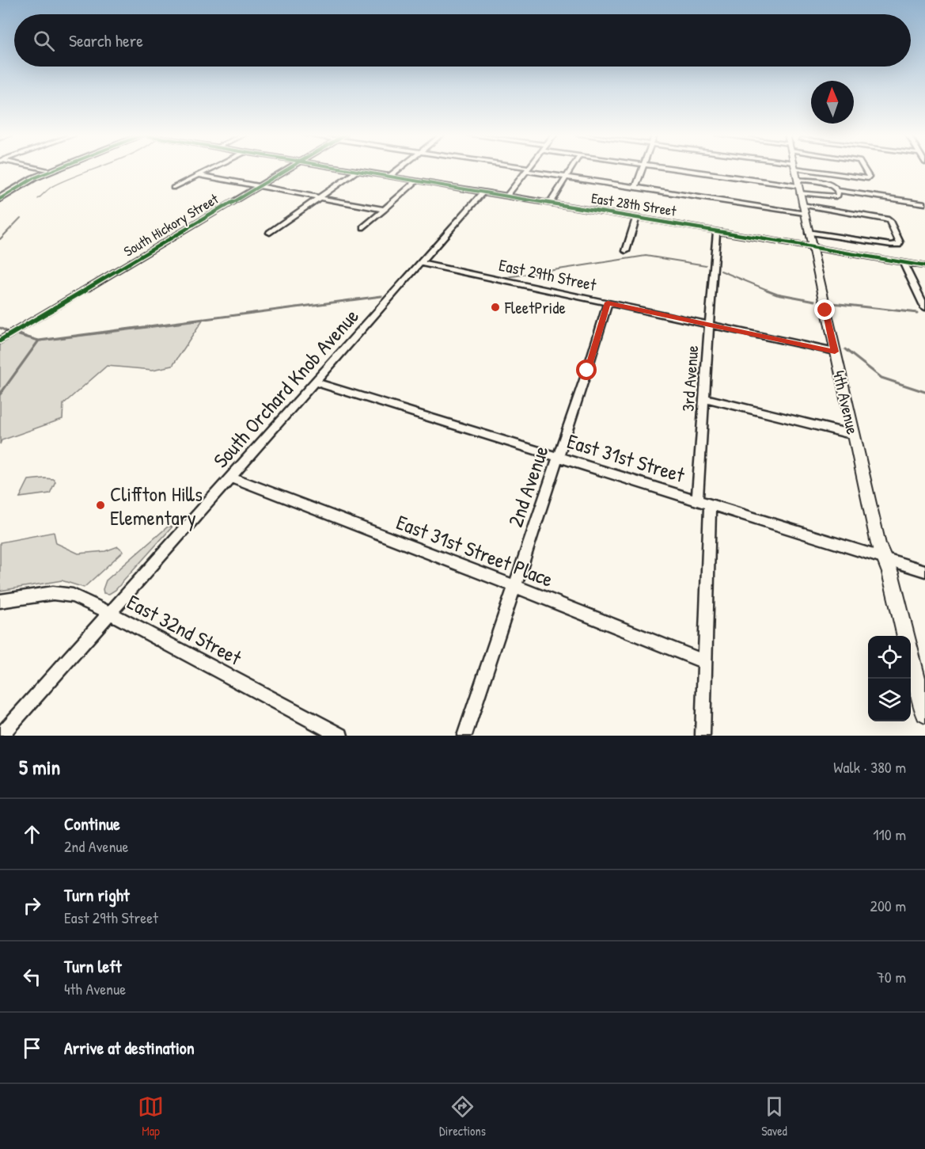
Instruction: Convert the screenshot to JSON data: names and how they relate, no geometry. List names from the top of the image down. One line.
{"streets":{"main road":["4th Avenue"],"street":["East 28th Street","South Hickory Street","East 29th Street","3rd Avenue","South Orchard Knob Avenue","East 31st Street","2nd Avenue","East 31st Street Place","East 32nd Street"]},"crossings":[["East 28th Street","3rd Avenue"],["East 28th Street","South Orchard Knob Avenue"],["East 28th Street","4th Avenue"],["East 29th Street","3rd Avenue"],["East 29th Street","South Orchard Knob Avenue"],["East 29th Street","4th Avenue"],["East 29th Street","2nd Avenue"],["3rd Avenue","East 31st Street"],["3rd Avenue","East 31st Street Place"],["South Orchard Knob Avenue","East 31st Street"],["South Orchard Knob Avenue","East 31st Street Place"],["South Orchard Knob Avenue","East 32nd Street"],["4th Avenue","East 31st Street"],["East 31st Street","2nd Avenue"],["2nd Avenue","East 31st Street Place"]],"places":["FleetPride","Cliffton Hills Elementary"],"north":"top","page":{"search":"Search here","heading":["5 min","Walk · 380 m"],"list":[["Continue","2nd Avenue","110 m"],["Turn right","East 29th Street","200 m"],["Turn left","4th Avenue","70 m"],"Arrive at destination"],"nav":["Map","Directions","Saved"]}}
